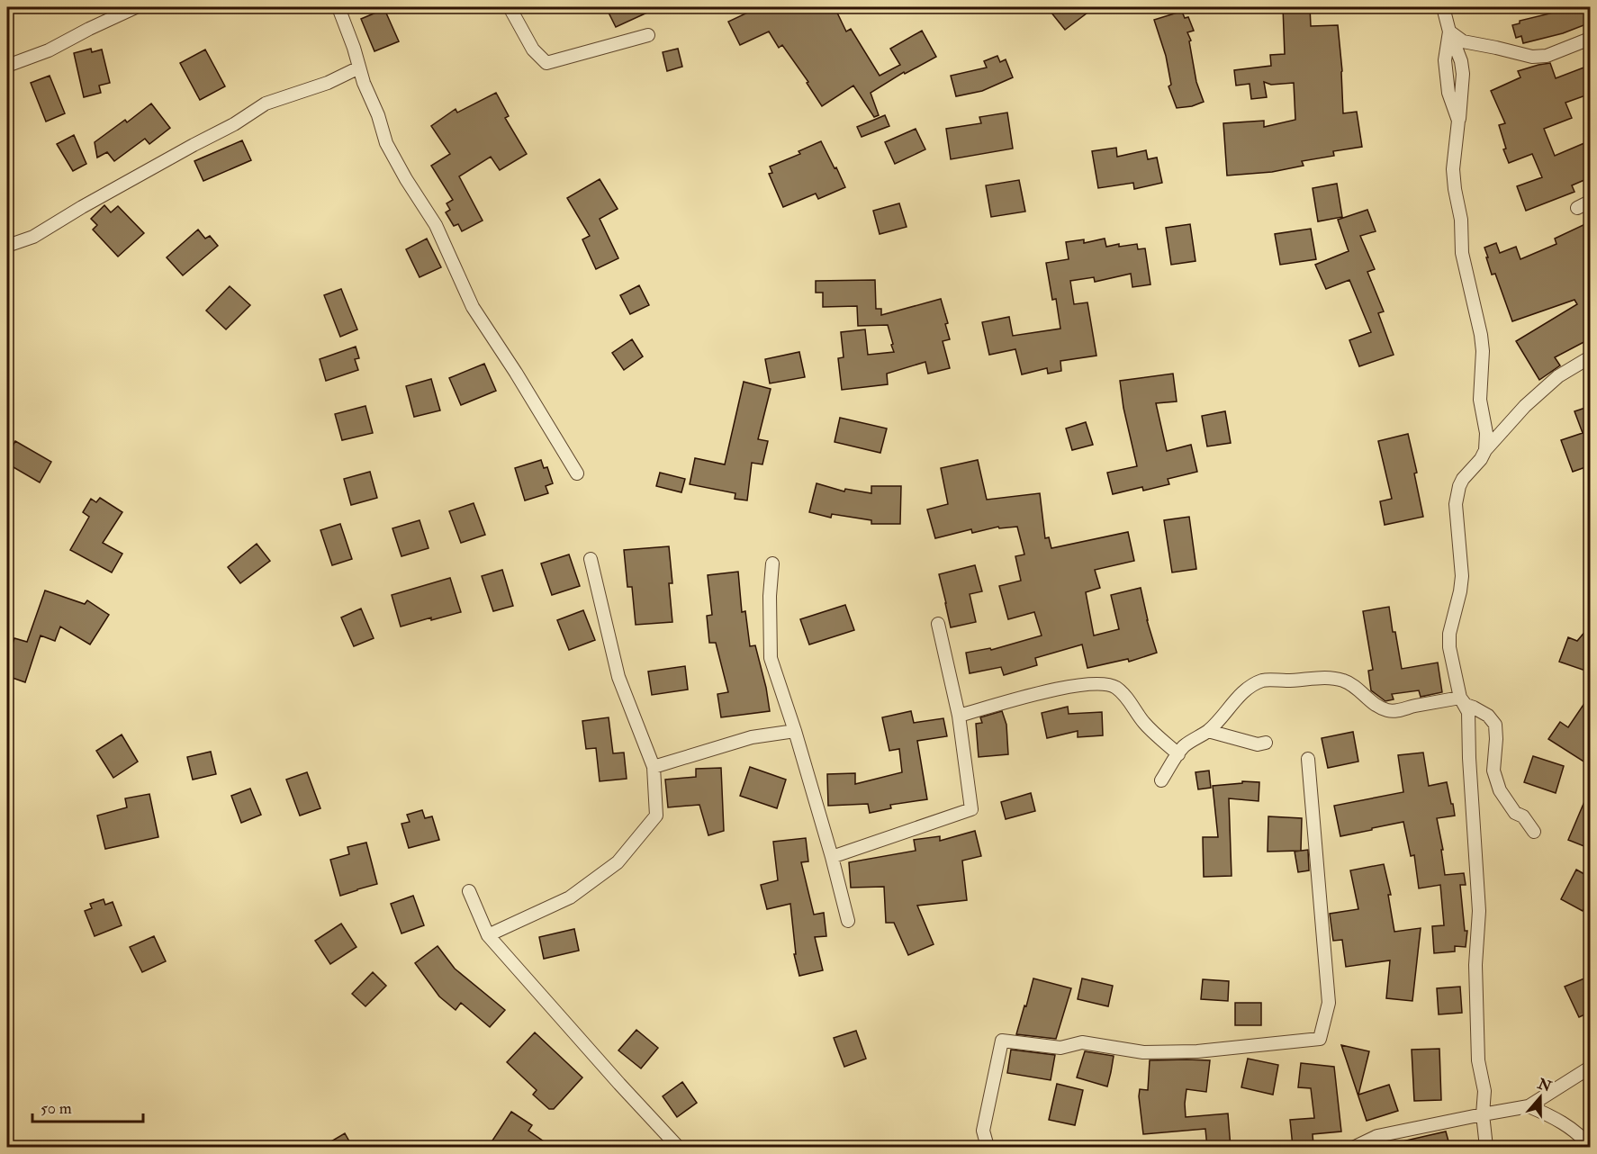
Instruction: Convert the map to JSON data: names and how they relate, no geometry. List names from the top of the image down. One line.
{"scale_bar":"50 m","north":"top"}
